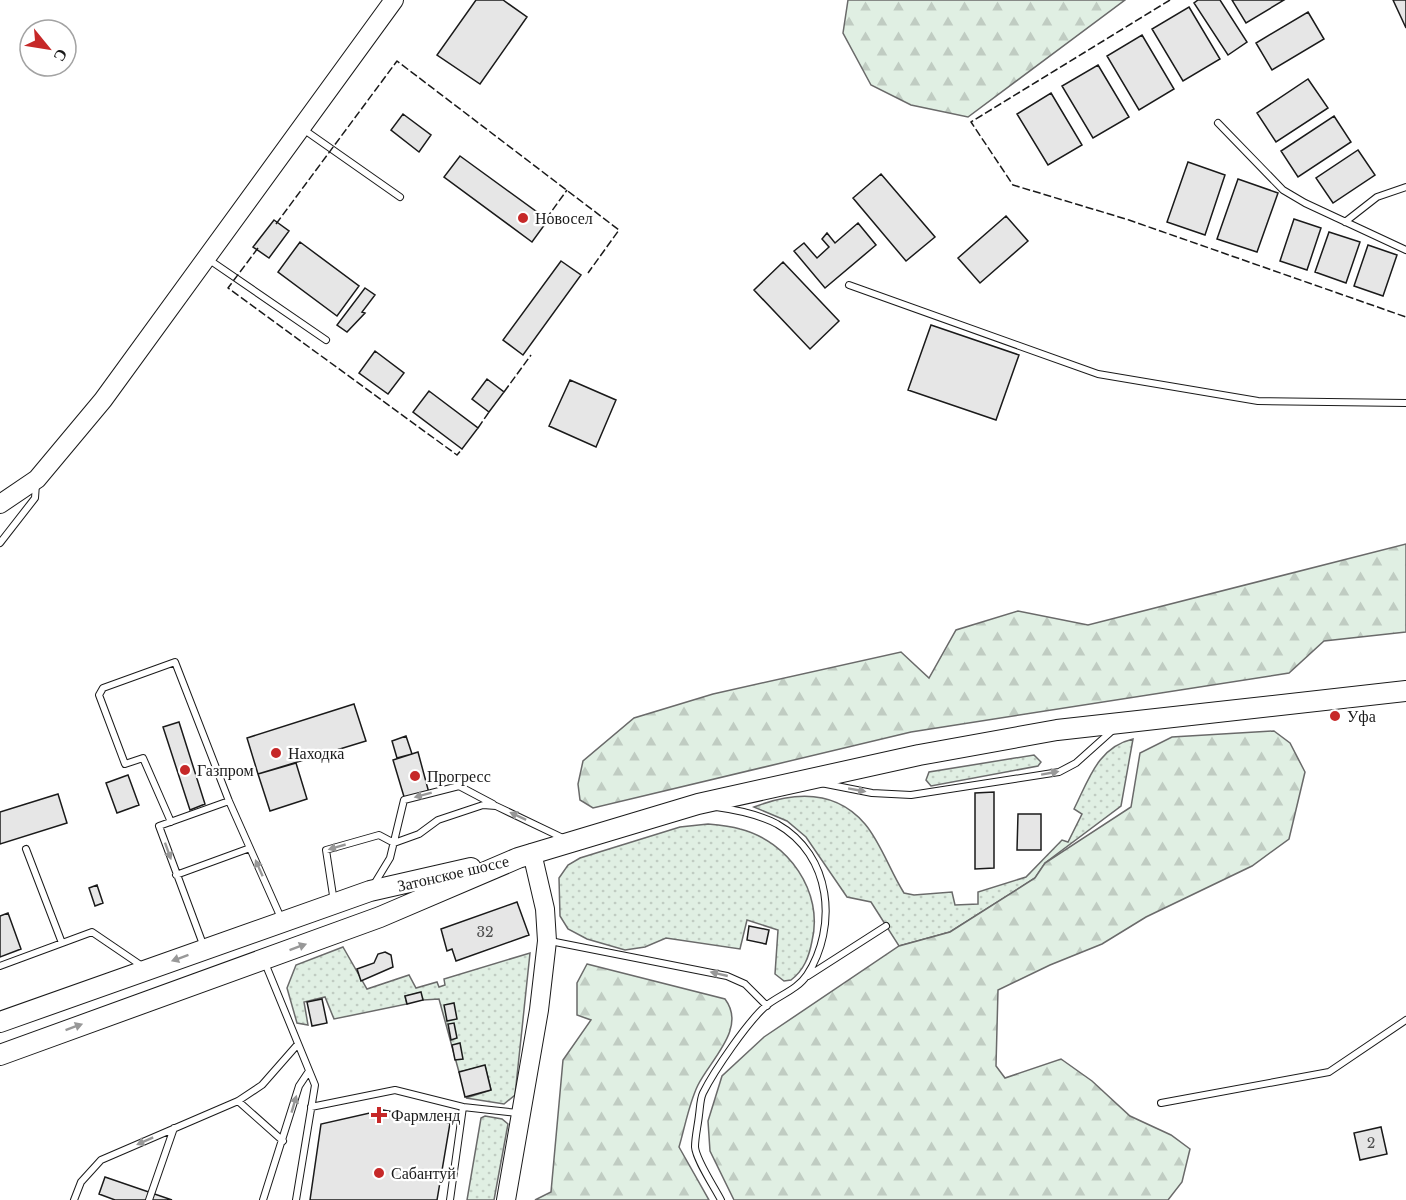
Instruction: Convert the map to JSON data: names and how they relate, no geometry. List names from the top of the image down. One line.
{"streets":{"main road":["Затонское шоссе"]},"places":{"other":["Новосел","Уфа","Находка","Газпром","Прогресс","Сабантуй"],"health":["Фармленд"]},"house_numbers":["32","2"],"north":"bottom right"}
